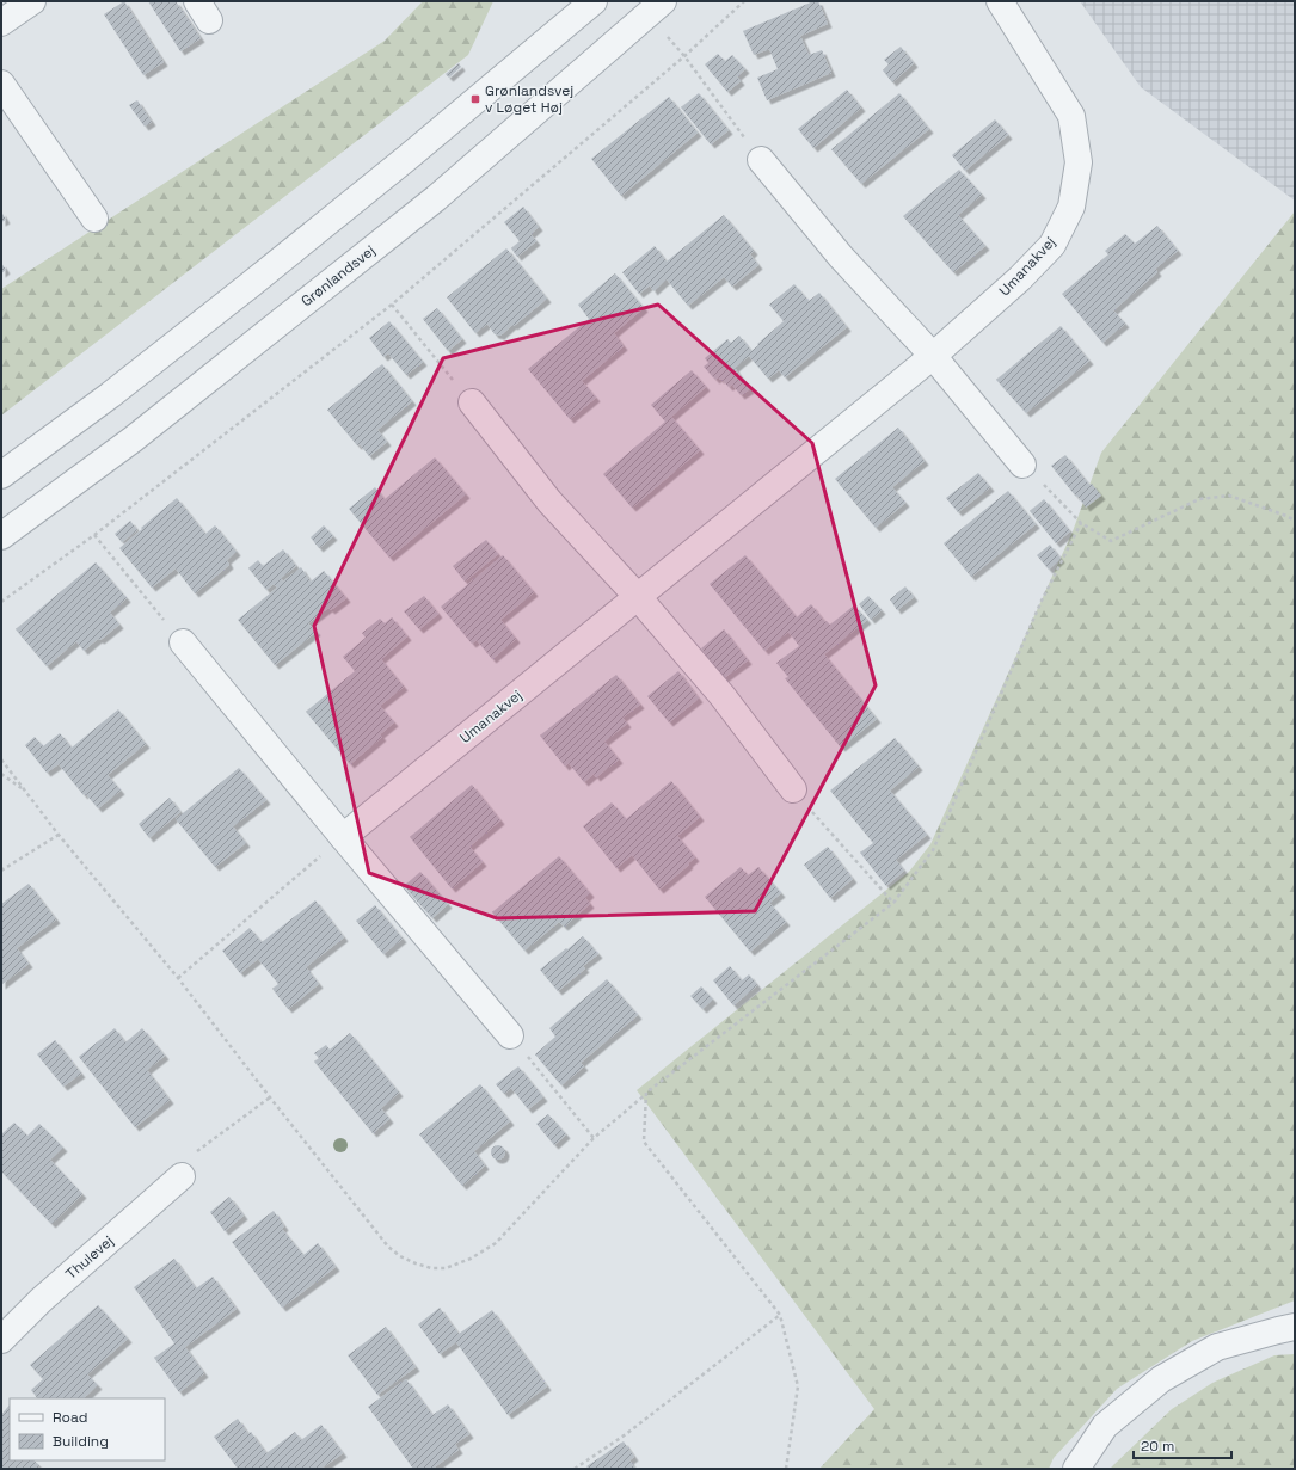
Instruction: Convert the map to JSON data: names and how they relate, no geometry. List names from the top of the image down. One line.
{"streets":{"street":["Umanakvej","Grønlandsvej","Thulevej"]},"places":{"transit":["Grønlandsvej v Løget Høj"]},"legend":["Road","Building"],"scale_bar":"20 m"}
